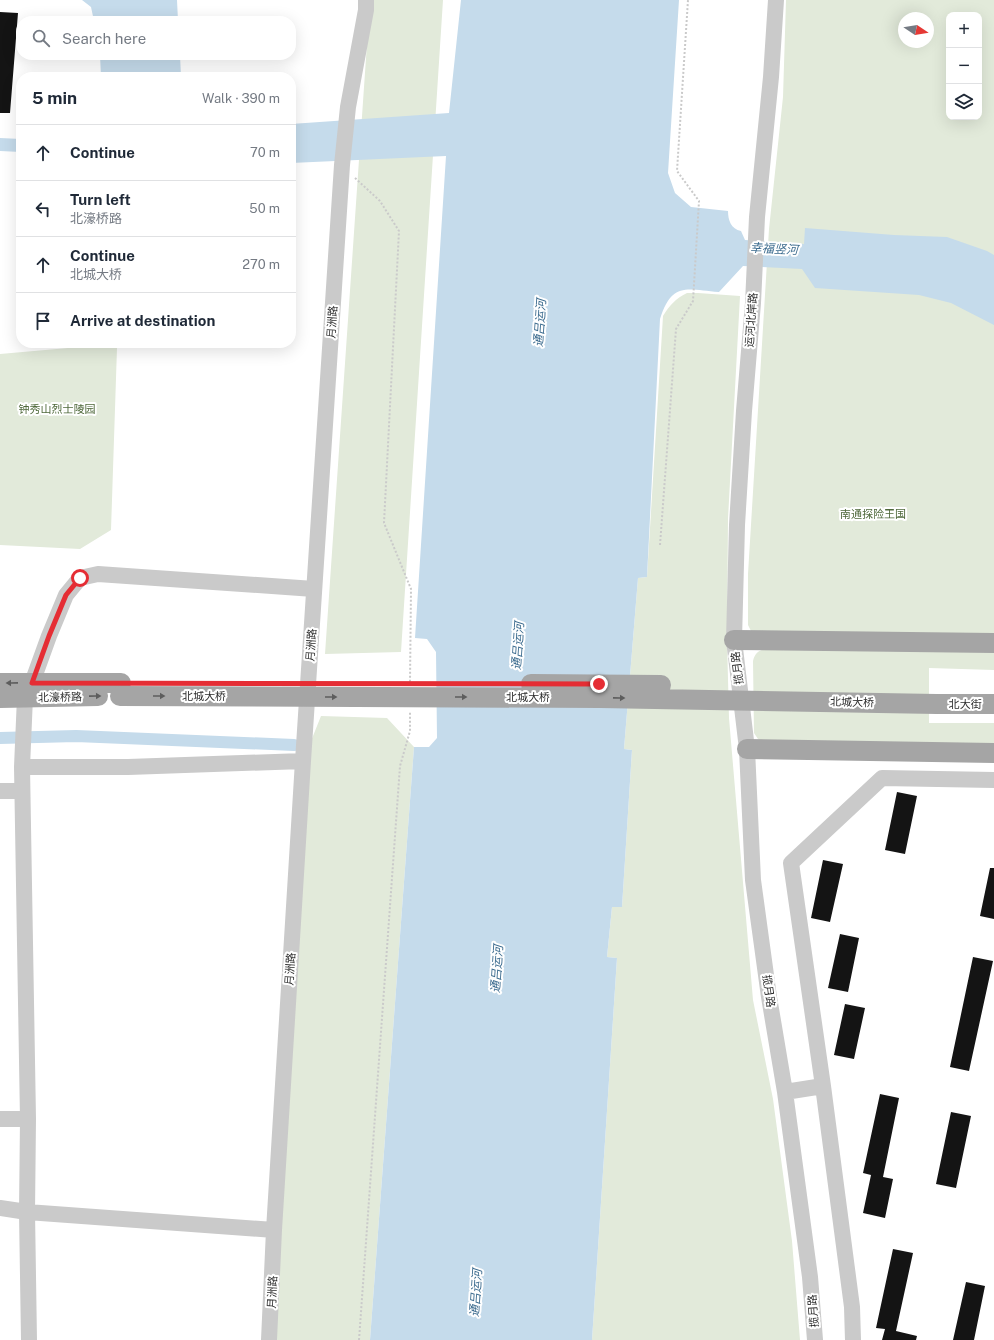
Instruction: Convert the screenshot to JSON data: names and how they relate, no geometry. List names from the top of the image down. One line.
{"streets":{"main road":["北城大桥","北濠桥路","北大街"],"street":["运河北岸路","月洲路","揽月路"]},"crossings":[["运河北岸路","揽月路"],["北城大桥","北濠桥路"],["北城大桥","北大街"]],"water":["幸福竖河","通吕运河"],"parks":["钟秀山烈士陵园","南通探险王国"],"north":"right","page":{"map_buttons":["+","−"],"search":"Search here","heading":["5 min","Walk · 390 m"],"list":[["Continue","70 m"],["Turn left","北濠桥路","50 m"],["Continue","北城大桥","270 m"],"Arrive at destination"]}}
